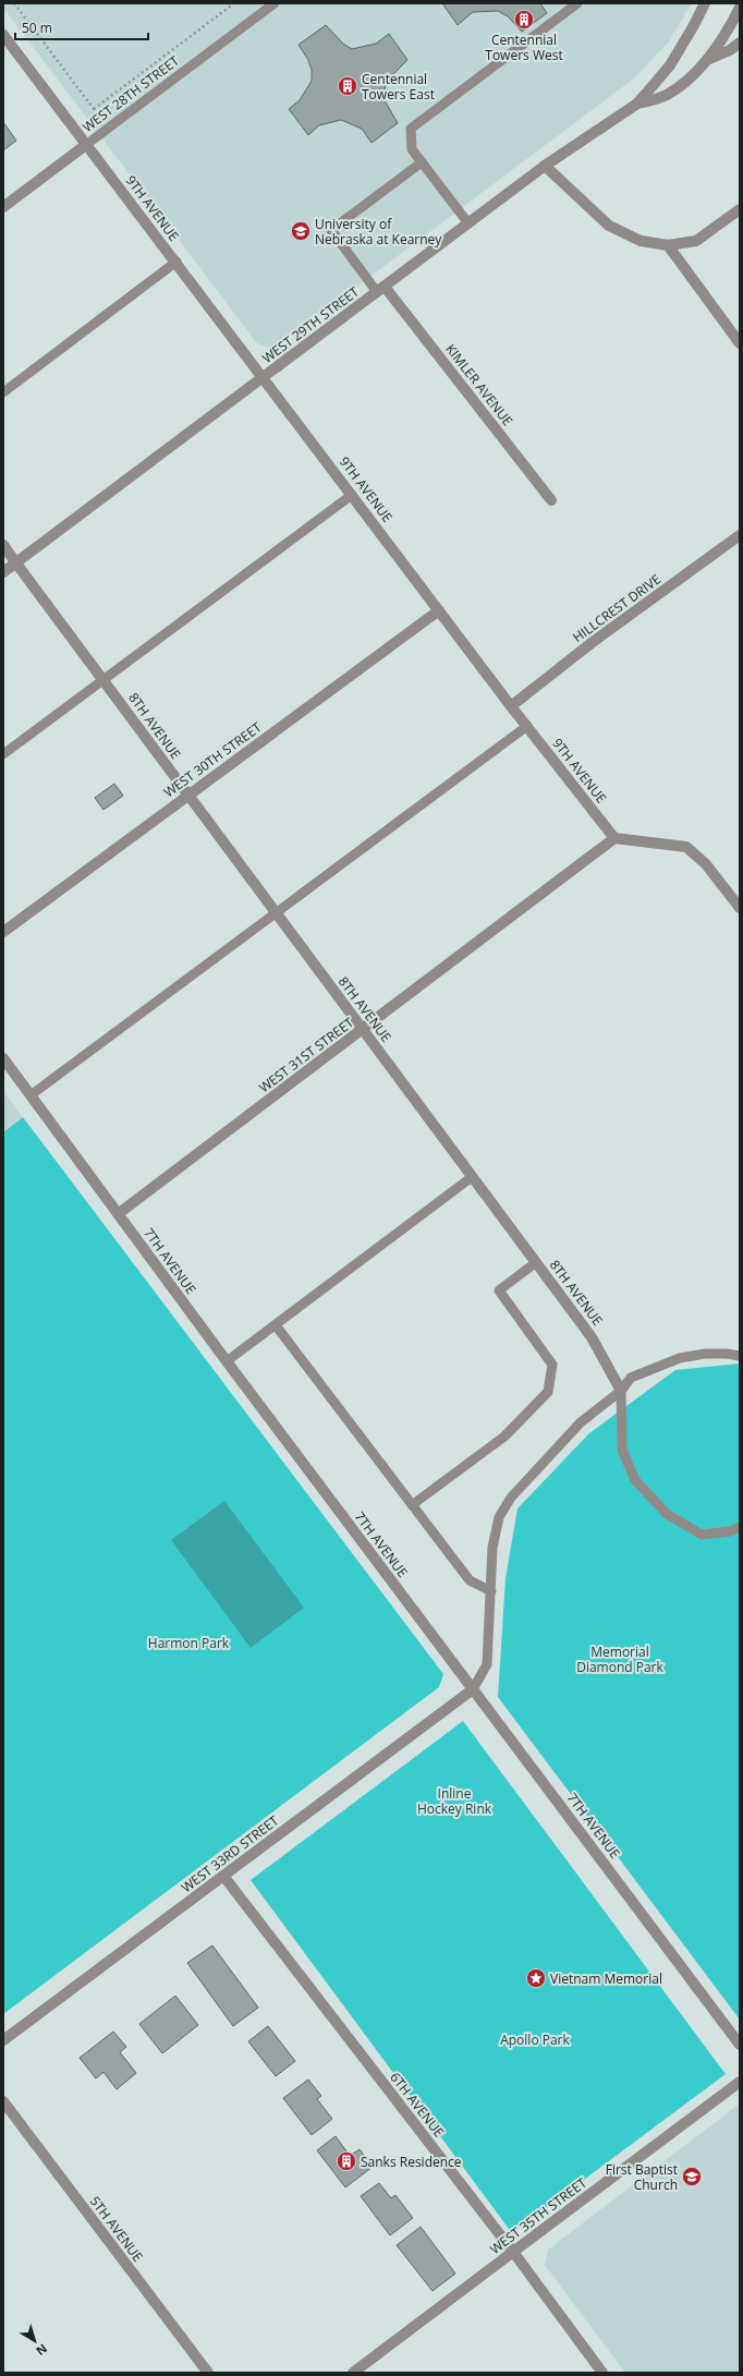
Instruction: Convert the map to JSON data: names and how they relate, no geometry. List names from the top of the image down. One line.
{"streets":{"street":["WEST 28TH STREET","9TH AVENUE","WEST 29TH STREET","KIMLER AVENUE","HILLCREST DRIVE","8TH AVENUE","WEST 30TH STREET","WEST 31ST STREET","7TH AVENUE","WEST 33RD STREET","6TH AVENUE","WEST 35TH STREET","5TH AVENUE"]},"crossings":[["WEST 28TH STREET","9TH AVENUE"],["9TH AVENUE","WEST 29TH STREET"],["9TH AVENUE","HILLCREST DRIVE"],["9TH AVENUE","WEST 30TH STREET"],["9TH AVENUE","WEST 31ST STREET"],["WEST 29TH STREET","KIMLER AVENUE"],["WEST 29TH STREET","8TH AVENUE"],["8TH AVENUE","WEST 30TH STREET"],["8TH AVENUE","WEST 31ST STREET"],["WEST 31ST STREET","7TH AVENUE"],["7TH AVENUE","WEST 33RD STREET"],["WEST 33RD STREET","6TH AVENUE"],["6TH AVENUE","WEST 35TH STREET"]],"parks":["Harmon Park","Memorial Diamond Park","Inline Hockey Rink","Apollo Park"],"places":{"building":["Centennial Towers West","Centennial Towers East","Sanks Residence"],"school or university":["University of Nebraska at Kearney","First Baptist Church"],"place":["Vietnam Memorial"]},"scale_bar":"50 m","north":"bottom right"}
